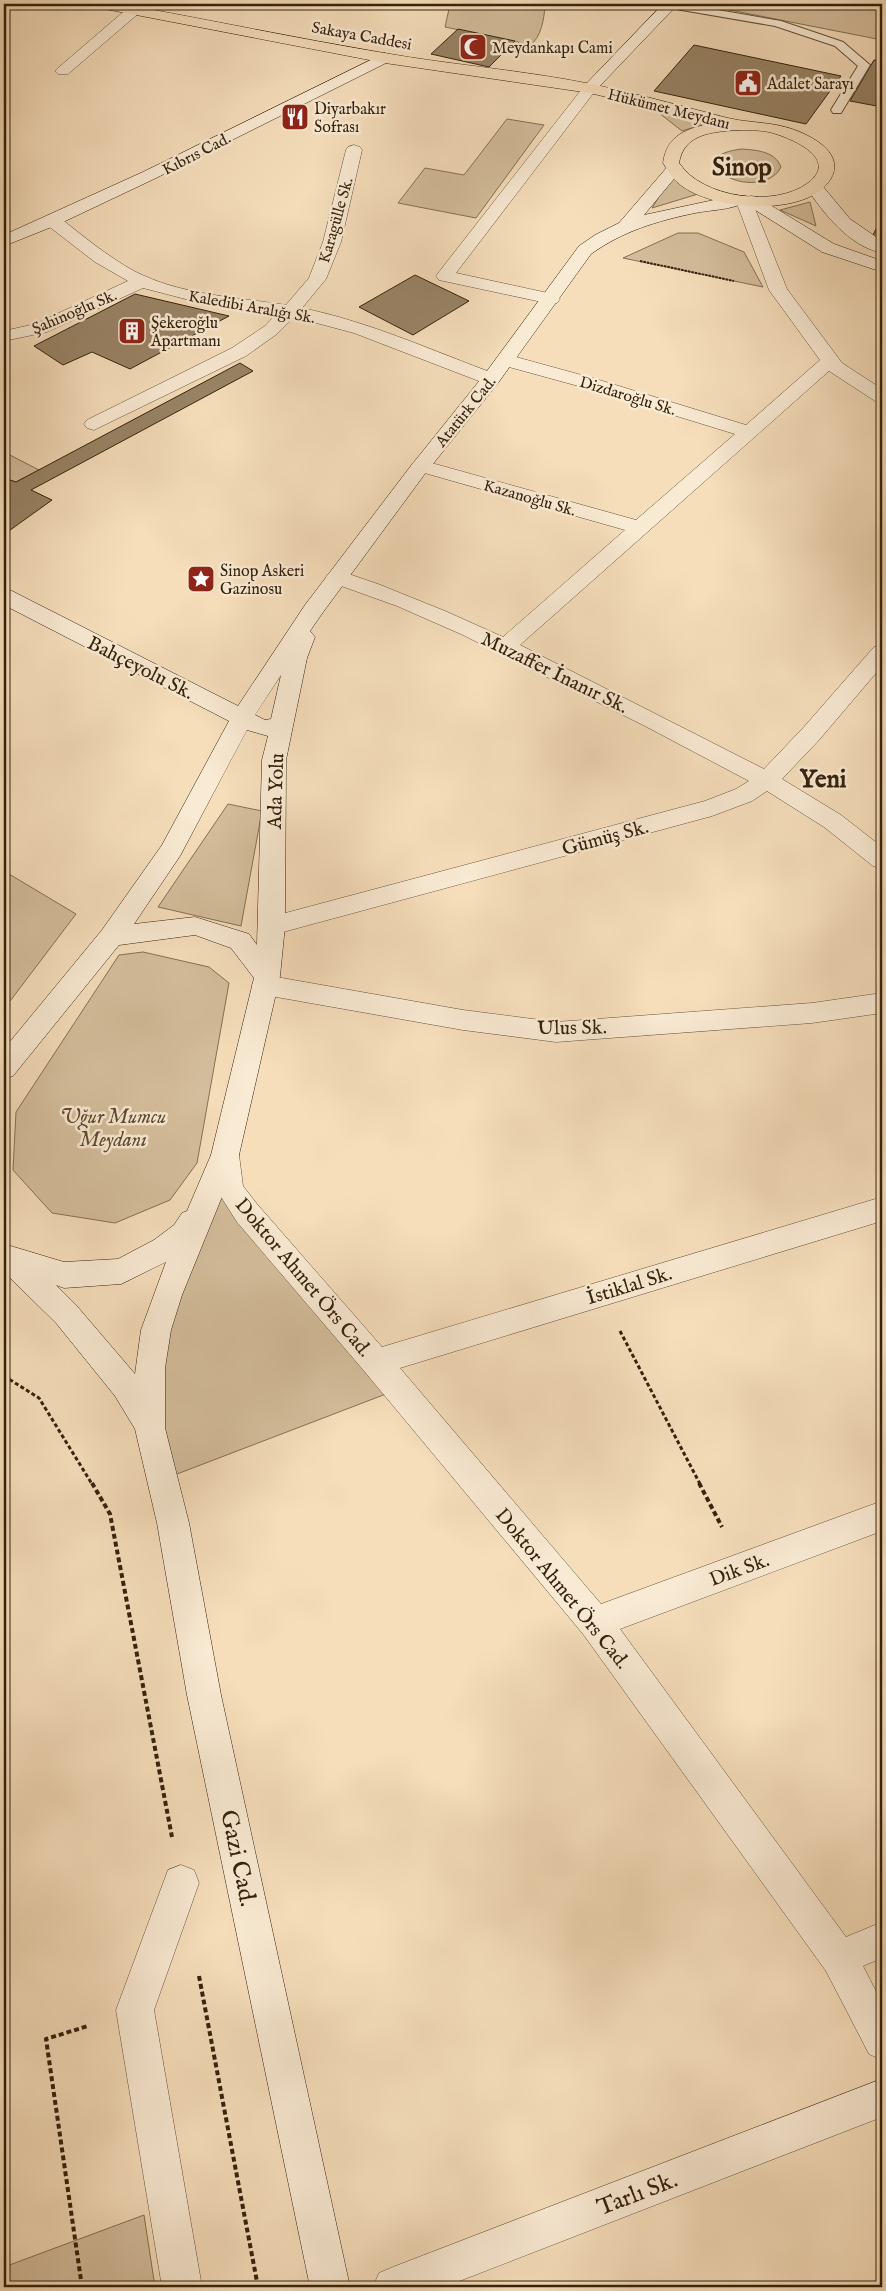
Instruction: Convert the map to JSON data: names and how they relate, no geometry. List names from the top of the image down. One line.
{"streets":{"highway":["Sakaya Caddesi","Hükümet Meydanı"],"street":["Kıbrıs Cad.","Karagülle Sk.","Kaledibi Aralığı Sk.","Şahinoğlu Sk.","Dizdaroğlu Sk.","Atatürk Cad.","Kazanoğlu Sk.","Bahçeyolu Sk.","Muzaffer İnanır Sk.","Ada Yolu","Gümüş Sk.","Ulus Sk.","Doktor Ahmet Örs Cad.","İstiklal Sk.","Dik Sk.","Gazi Cad.","Tarlı Sk."]},"crossings":[["Sakaya Caddesi","Hükümet Meydanı"],["Sakaya Caddesi","Kıbrıs Cad."],["Kıbrıs Cad.","Kaledibi Aralığı Sk."],["Karagülle Sk.","Kaledibi Aralığı Sk."],["Kaledibi Aralığı Sk.","Şahinoğlu Sk."],["Kaledibi Aralığı Sk.","Atatürk Cad."],["Dizdaroğlu Sk.","Atatürk Cad."],["Atatürk Cad.","Kazanoğlu Sk."],["Atatürk Cad.","Muzaffer İnanır Sk."],["Atatürk Cad.","Ada Yolu"],["Bahçeyolu Sk.","Ada Yolu"],["Muzaffer İnanır Sk.","Gümüş Sk."],["Ada Yolu","Gümüş Sk."],["Ada Yolu","Ulus Sk."],["Ada Yolu","Doktor Ahmet Örs Cad."],["Doktor Ahmet Örs Cad.","İstiklal Sk."],["Doktor Ahmet Örs Cad.","Dik Sk."]],"districts":["Sinop","Yeni"],"parks":["Uğur Mumcu Meydanı"],"places":{"mosque":["Meydankapı Cami"],"public building":["Adalet Sarayı"],"restaurant":["Diyarbakır Sofrası"],"building":["Şekeroğlu Apartmanı"],"place":["Sinop Askeri Gazinosu"]}}
